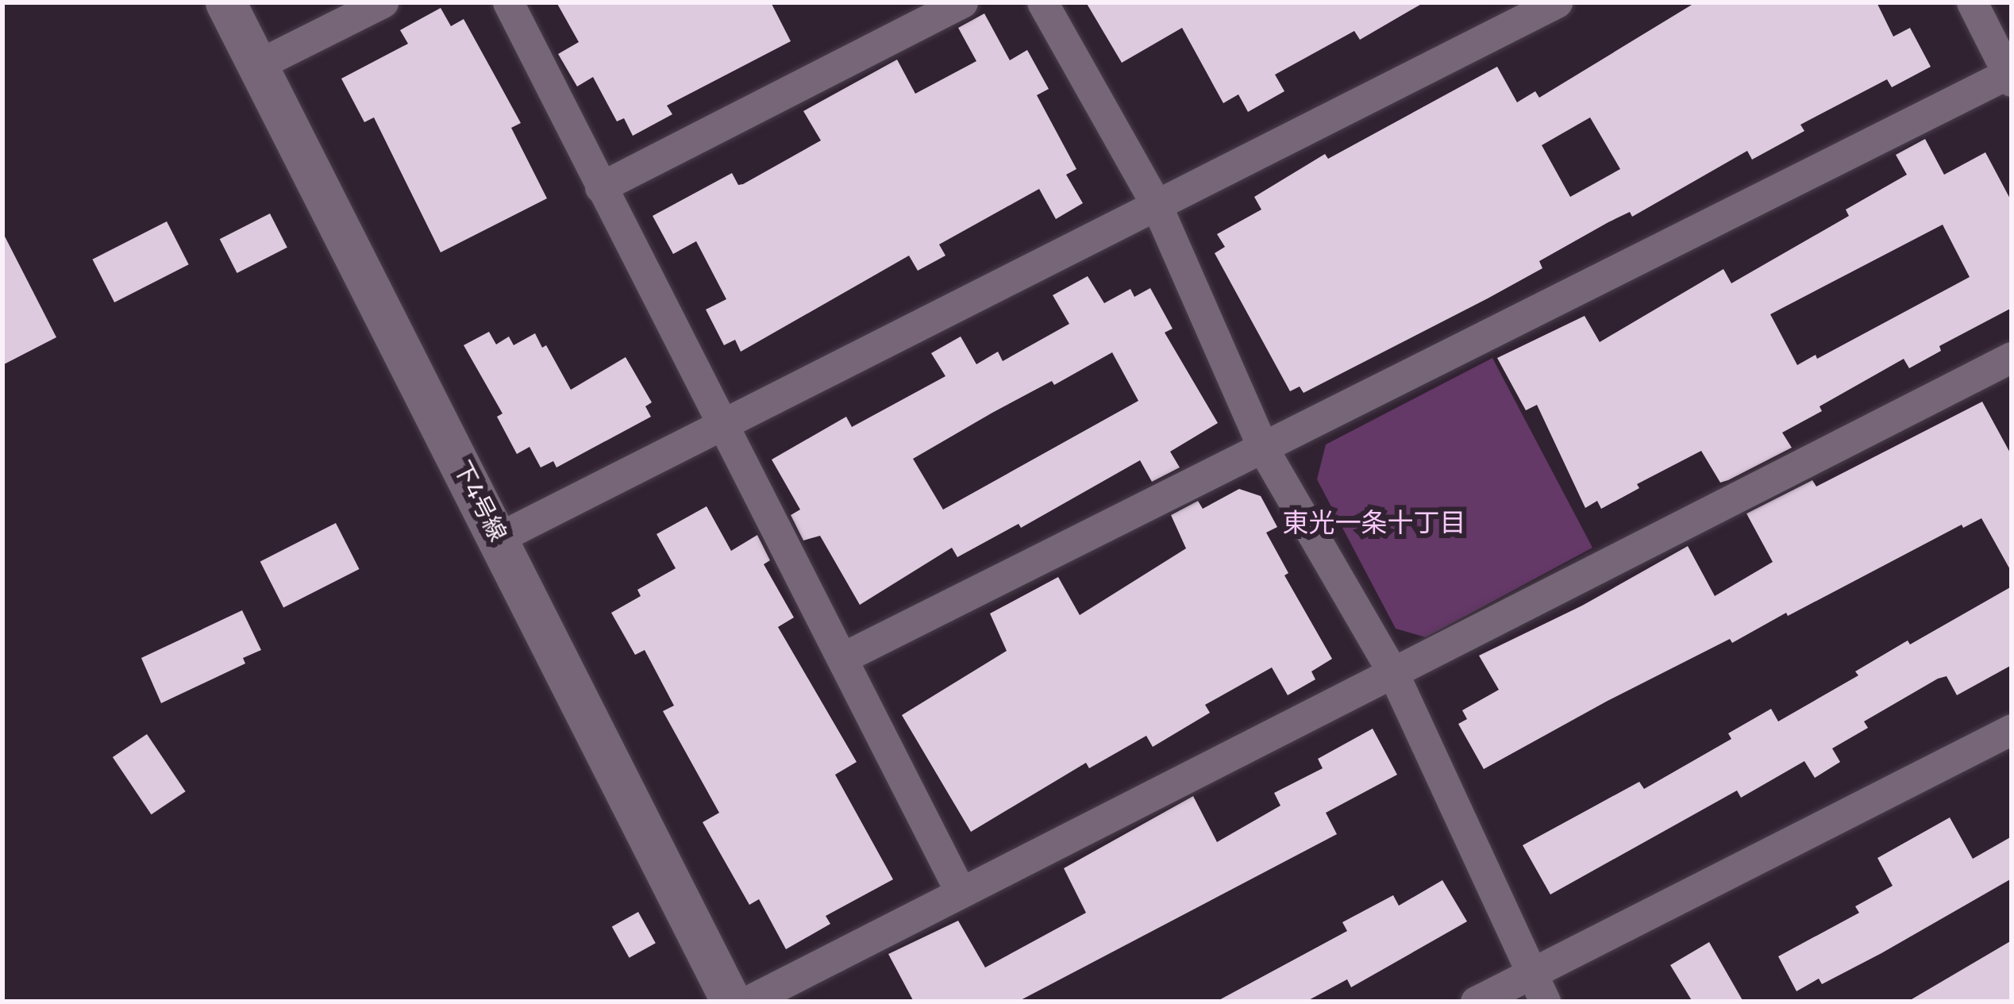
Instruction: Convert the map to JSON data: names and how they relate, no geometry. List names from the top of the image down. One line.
{"streets":{"street":["下4号線"]},"districts":["東光一条十丁目"]}
